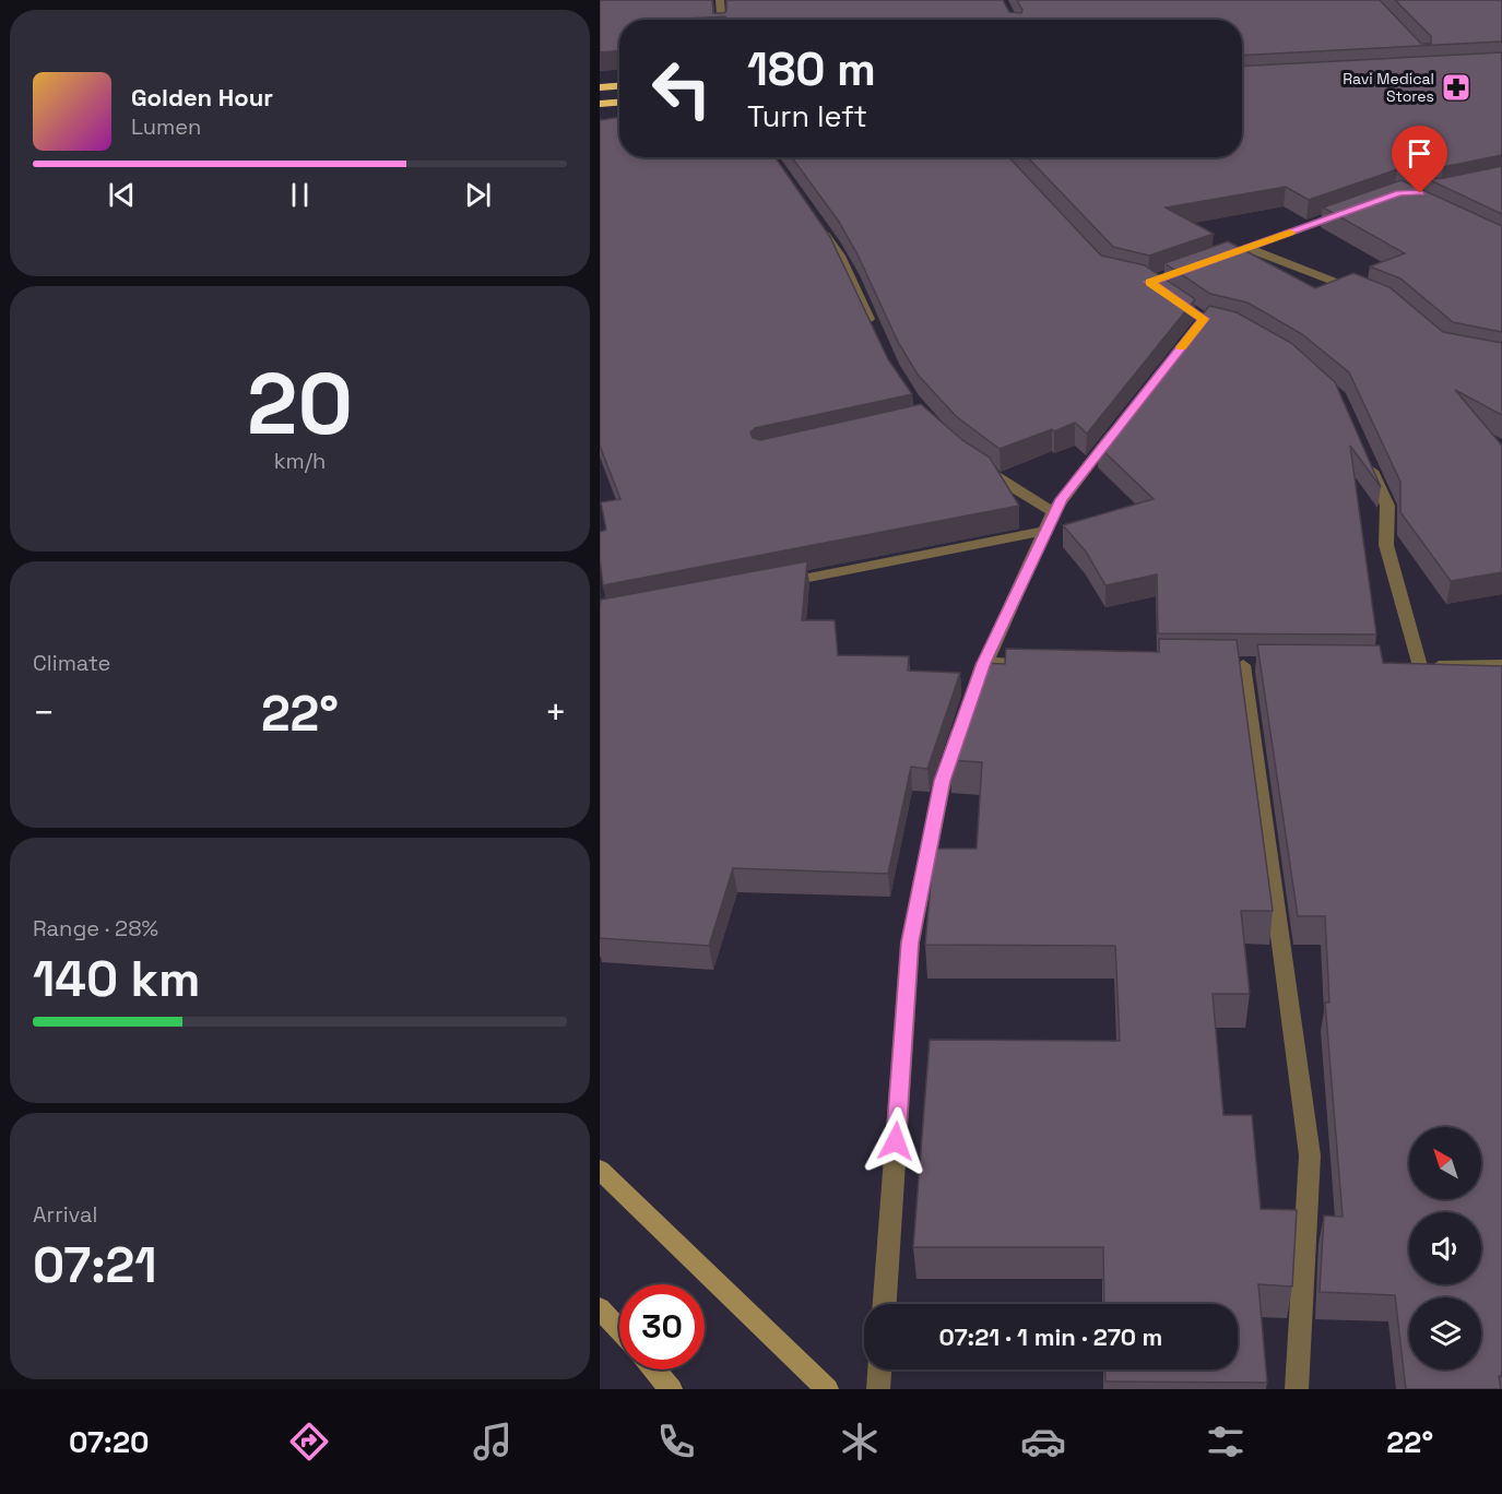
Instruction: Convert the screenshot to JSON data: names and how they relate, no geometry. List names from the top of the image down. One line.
{"places":{"pharmacy":["Ravi Medical Stores"]},"north":"top left","page":{"turn":["180 m","Turn left"],"song":["Golden Hour","Lumen"],"tile":[["20","km/h"],"Climate",["Range · 28%","140 km"],["Arrival","07:21"]],"heat":["−","22°","+"],"limit":"30","trip":"07:21 · 1 min · 270 m","tabs":["07:20","22°"]}}
